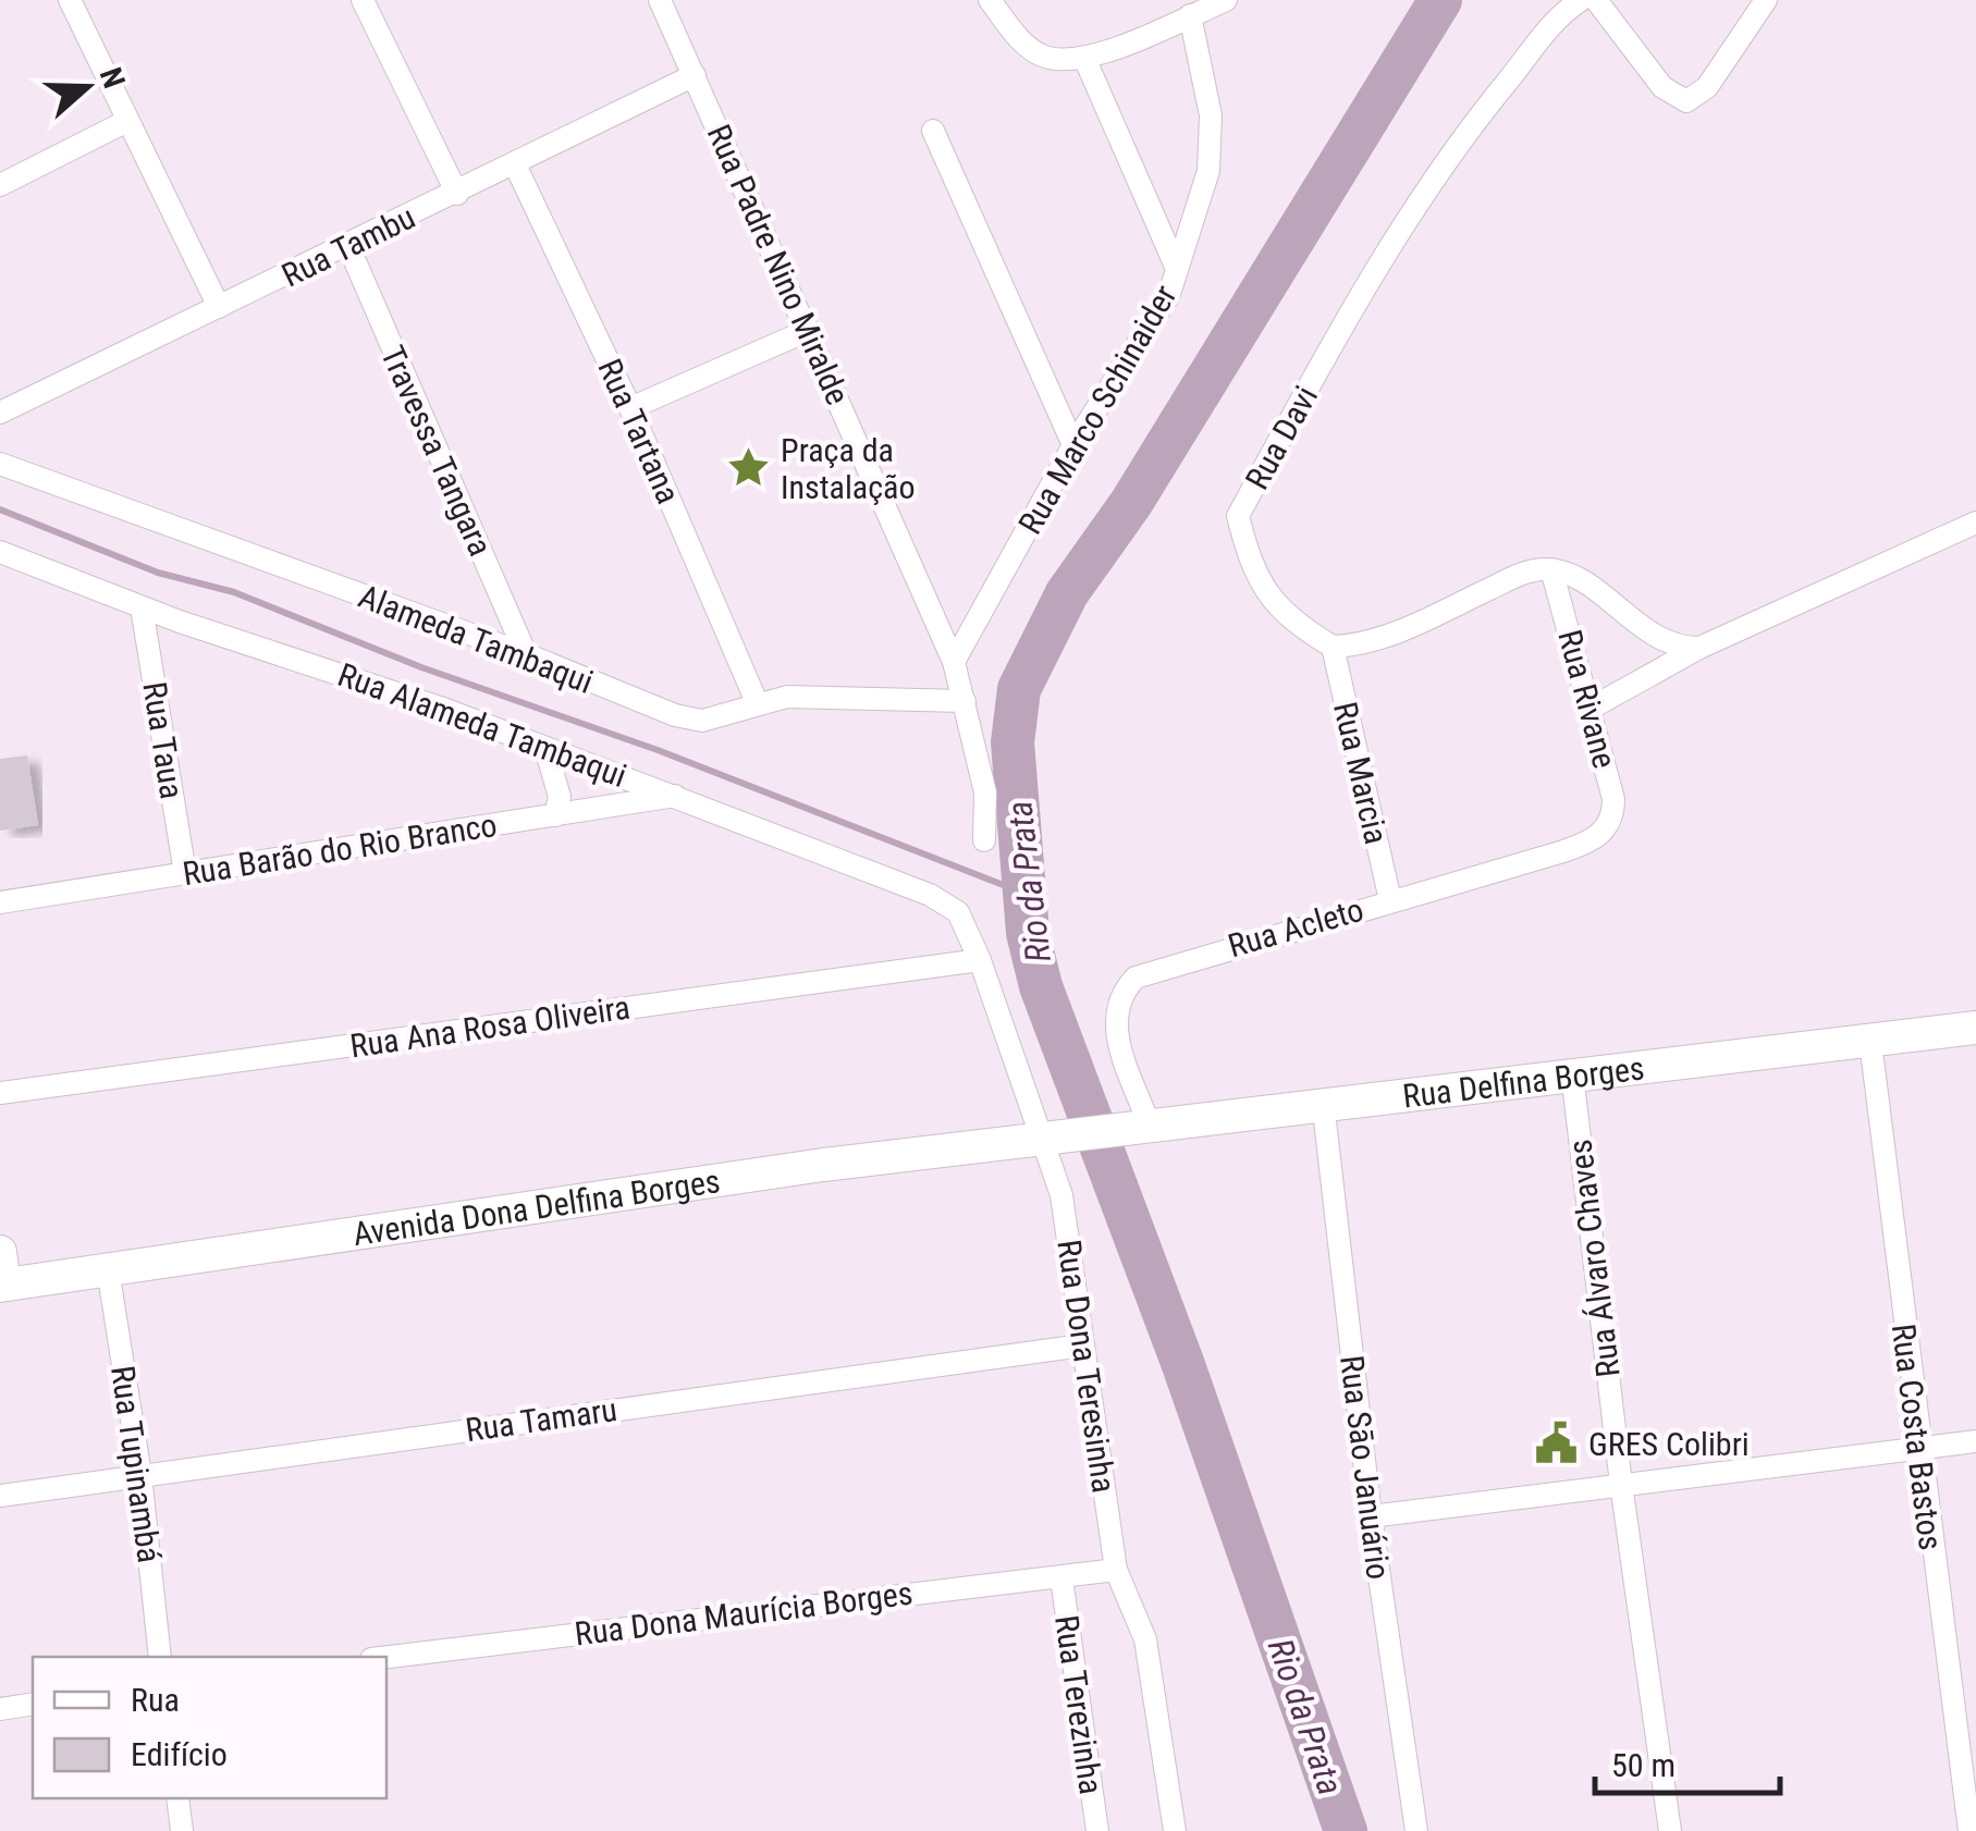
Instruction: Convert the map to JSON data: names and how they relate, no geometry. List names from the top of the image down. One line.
{"streets":{"street":["Rua Tambu","Rua Padre Nino Miralde","Rua Marco Schinaider","Rua Tartana","Rua Davi","Travessa Tangara","Alameda Tambaqui","Rua Rivane","Rua Alameda Tambaqui","Rua Taua","Rua Marcia","Rua Barão do Rio Branco","Rua Acleto","Rua Ana Rosa Oliveira","Rua Delfina Borges","Avenida Dona Delfina Borges","Rua Álvaro Chaves","Rua Dona Teresinha","Rua Tamaru","Rua Costa Bastos","Rua Tupinambá","Rua Sāo Januário","Rua Dona Maurícia Borges","Rua Terezinha"]},"crossings":[["Rua Tambu","Rua Padre Nino Miralde"],["Rua Tambu","Rua Tartana"],["Rua Tambu","Travessa Tangara"],["Rua Padre Nino Miralde","Rua Marco Schinaider"],["Rua Padre Nino Miralde","Alameda Tambaqui"],["Rua Tartana","Alameda Tambaqui"],["Rua Davi","Rua Marcia"],["Travessa Tangara","Alameda Tambaqui"],["Rua Rivane","Rua Acleto"],["Rua Alameda Tambaqui","Rua Taua"],["Rua Alameda Tambaqui","Rua Barão do Rio Branco"],["Rua Alameda Tambaqui","Rua Dona Teresinha"],["Rua Taua","Rua Barão do Rio Branco"],["Rua Marcia","Rua Acleto"],["Rua Acleto","Rua Delfina Borges"],["Rua Ana Rosa Oliveira","Rua Dona Teresinha"],["Rua Delfina Borges","Avenida Dona Delfina Borges"],["Rua Delfina Borges","Rua Álvaro Chaves"],["Rua Delfina Borges","Rua Dona Teresinha"],["Rua Delfina Borges","Rua Costa Bastos"],["Rua Delfina Borges","Rua Sāo Januário"],["Avenida Dona Delfina Borges","Rua Dona Teresinha"],["Avenida Dona Delfina Borges","Rua Tupinambá"],["Rua Dona Teresinha","Rua Tamaru"],["Rua Dona Teresinha","Rua Dona Maurícia Borges"],["Rua Tamaru","Rua Tupinambá"],["Rua Dona Maurícia Borges","Rua Terezinha"]],"water":["Rio da Prata"],"places":{"place":["Praça da Instalação"],"public building":["GRES Colibri"]},"legend":["Rua","Edifício"],"scale_bar":"50 m","north":"right"}
